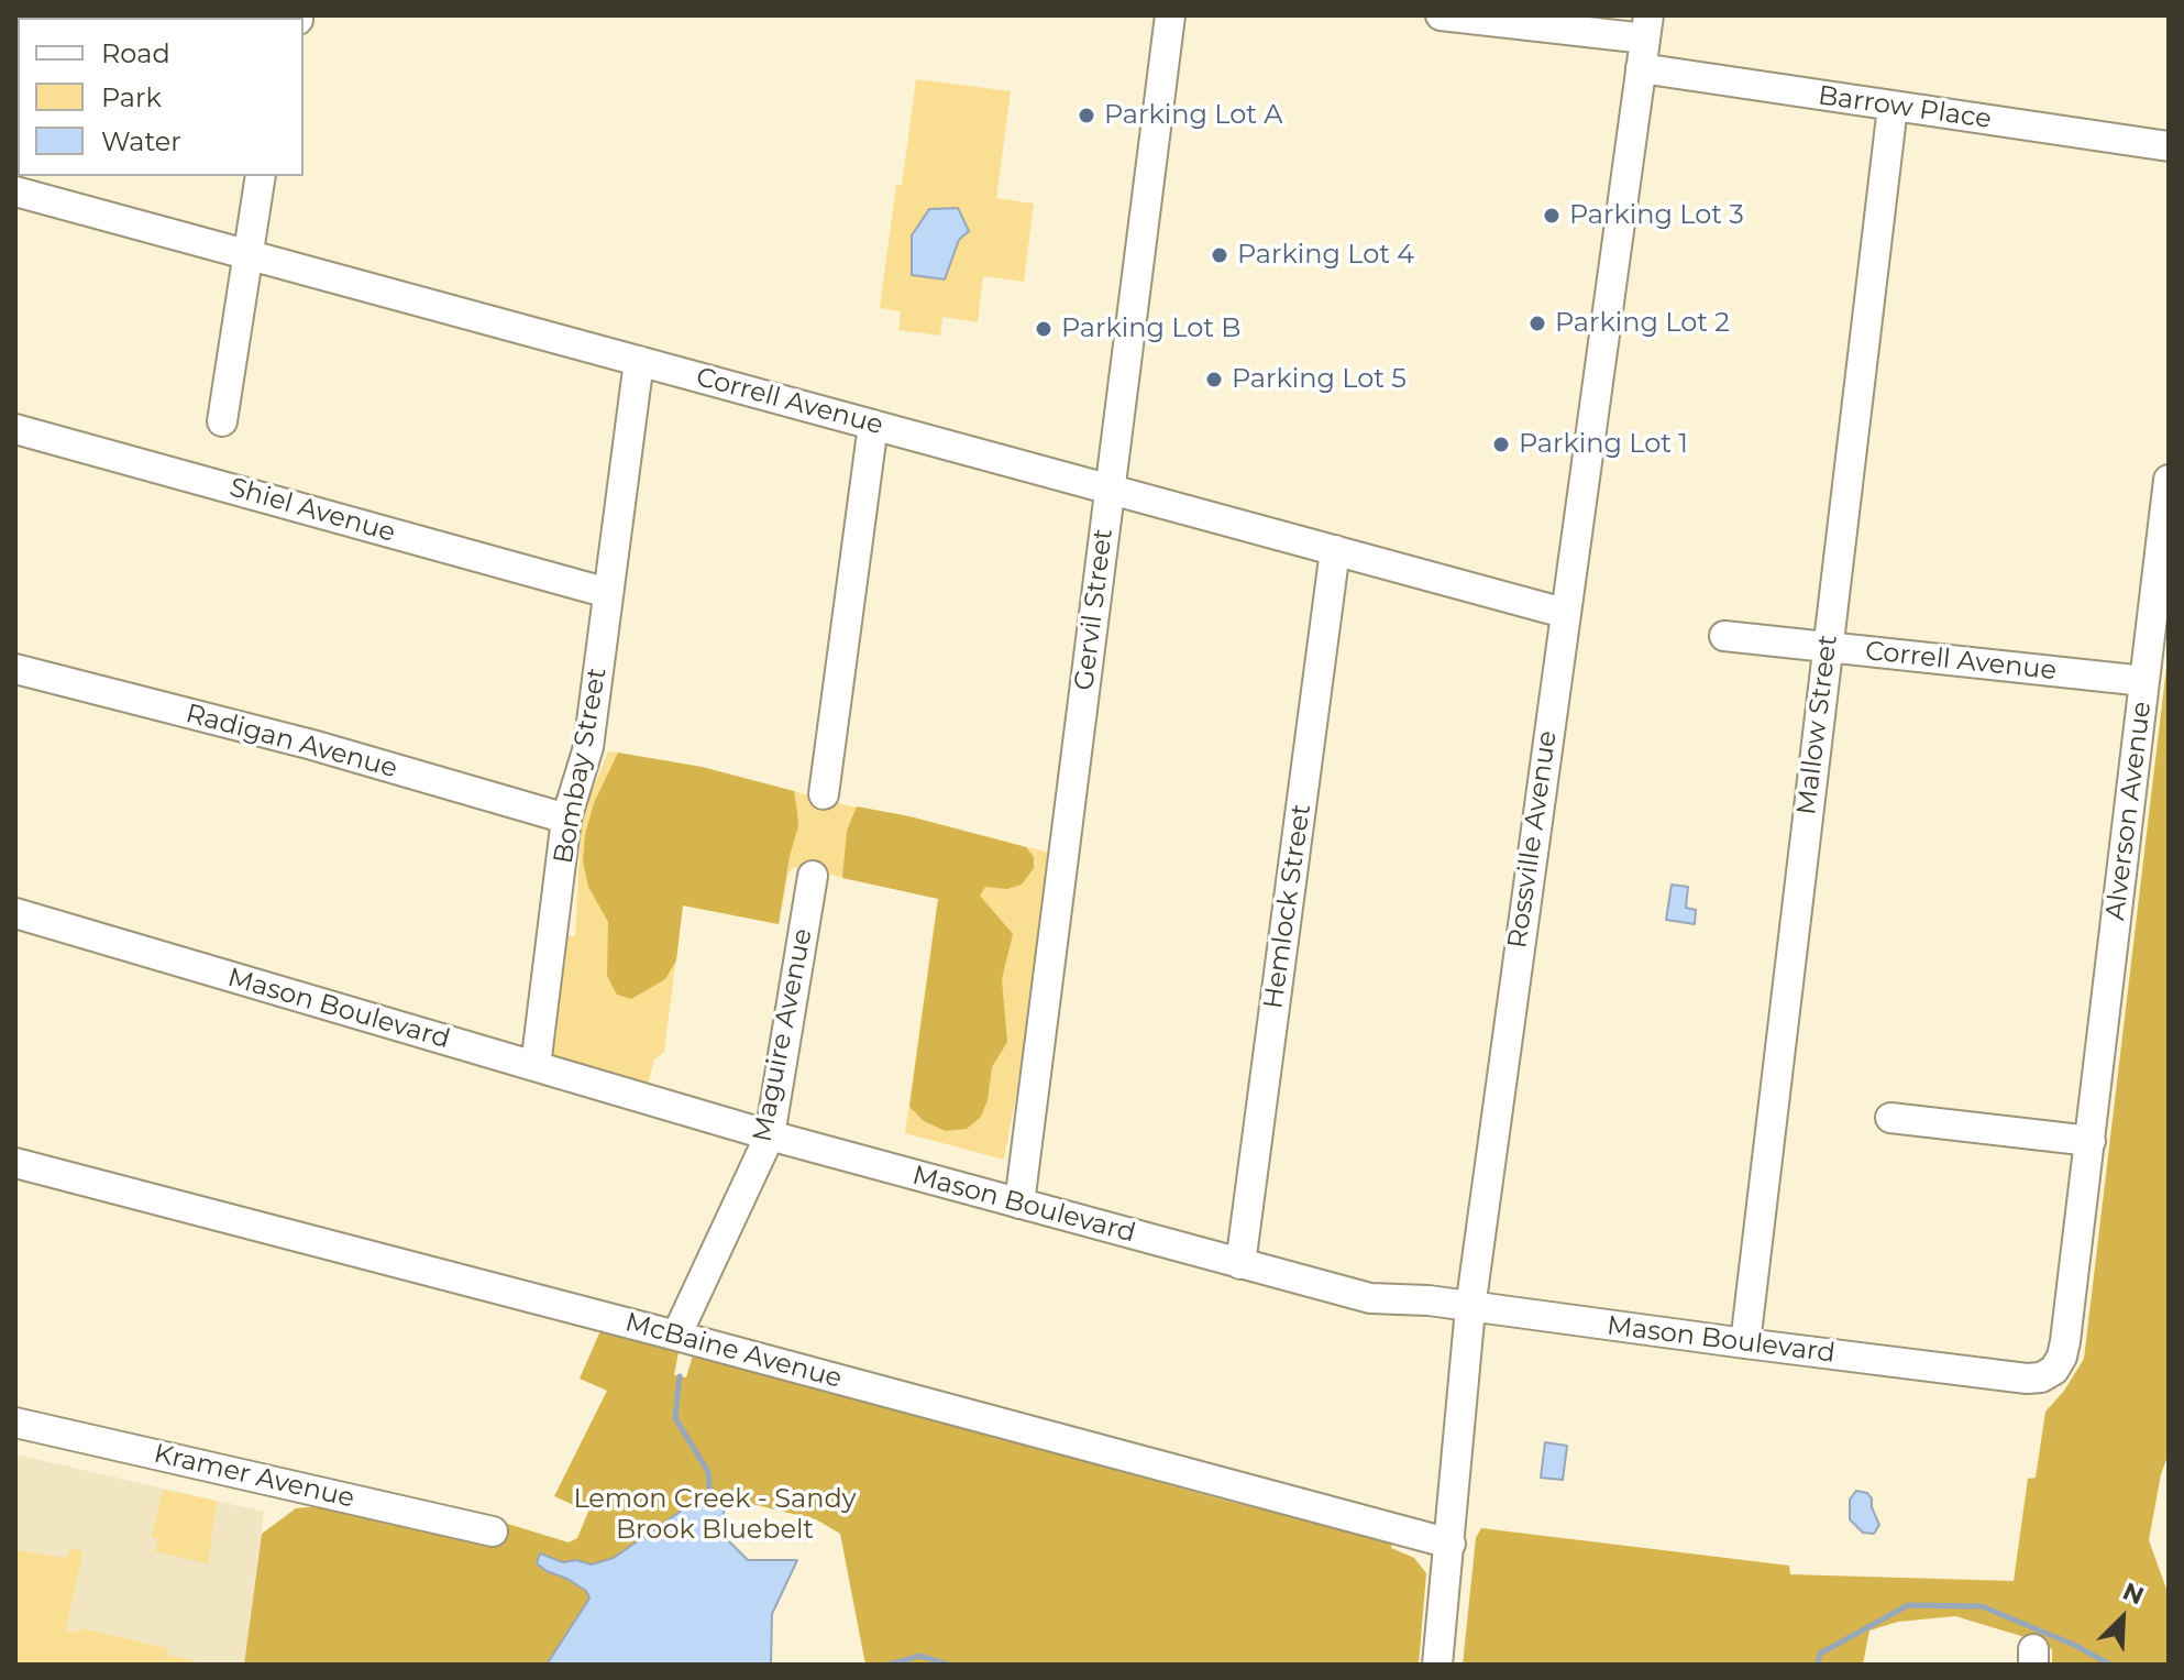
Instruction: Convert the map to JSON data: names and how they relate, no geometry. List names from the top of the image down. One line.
{"streets":{"street":["Barrow Place","Correll Avenue","Shiel Avenue","Gervil Street","Mallow Street","Radigan Avenue","Bombay Street","Alverson Avenue","Rossville Avenue","Hemlock Street","Mason Boulevard","Maguire Avenue","McBaine Avenue","Kramer Avenue"]},"crossings":[["Barrow Place","Mallow Street"],["Barrow Place","Rossville Avenue"],["Correll Avenue","Gervil Street"],["Correll Avenue","Mallow Street"],["Correll Avenue","Bombay Street"],["Correll Avenue","Alverson Avenue"],["Correll Avenue","Rossville Avenue"],["Correll Avenue","Hemlock Street"],["Shiel Avenue","Bombay Street"],["Gervil Street","Mason Boulevard"],["Mallow Street","Mason Boulevard"],["Radigan Avenue","Bombay Street"],["Bombay Street","Mason Boulevard"],["Alverson Avenue","Mason Boulevard"],["Rossville Avenue","Mason Boulevard"],["Rossville Avenue","McBaine Avenue"],["Hemlock Street","Mason Boulevard"],["Mason Boulevard","Maguire Avenue"],["Maguire Avenue","McBaine Avenue"]],"parks":["Lemon Creek - Sandy Brook Bluebelt"],"places":["Parking Lot A","Parking Lot 3","Parking Lot 4","Parking Lot 2","Parking Lot B","Parking Lot 5","Parking Lot 1"],"legend":["Road","Park","Water"],"north":"top right"}
